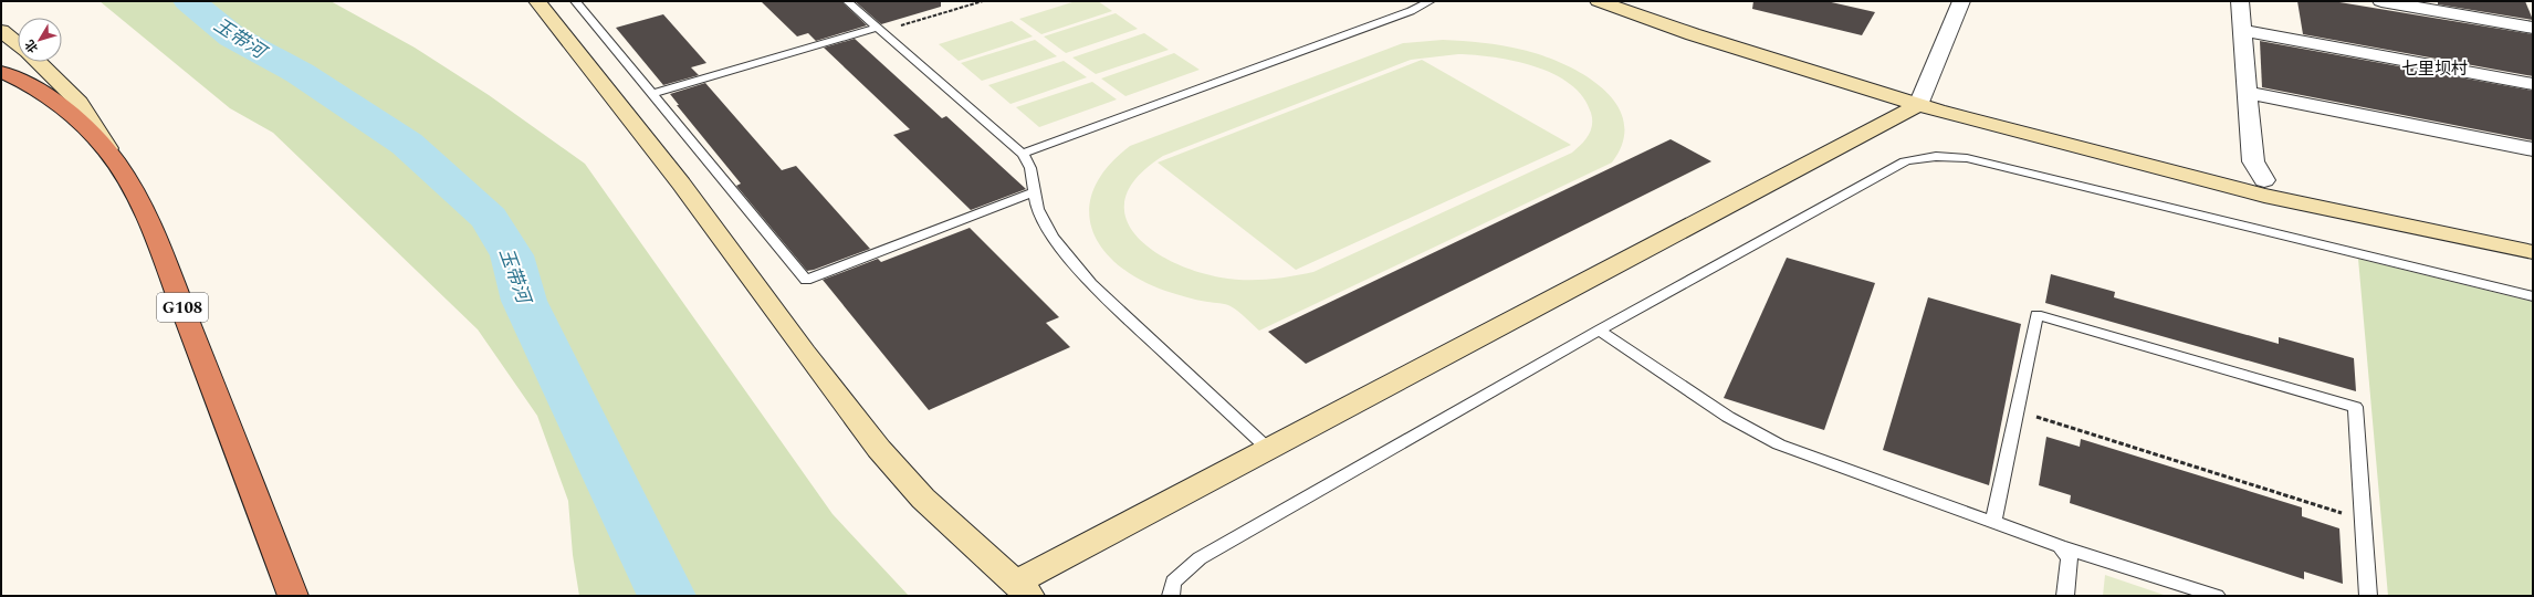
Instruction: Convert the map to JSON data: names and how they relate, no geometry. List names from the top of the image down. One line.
{"streets":{"highway":["G108"]},"districts":["七里坝村"],"water":["玉带河"],"north":"bottom left"}
